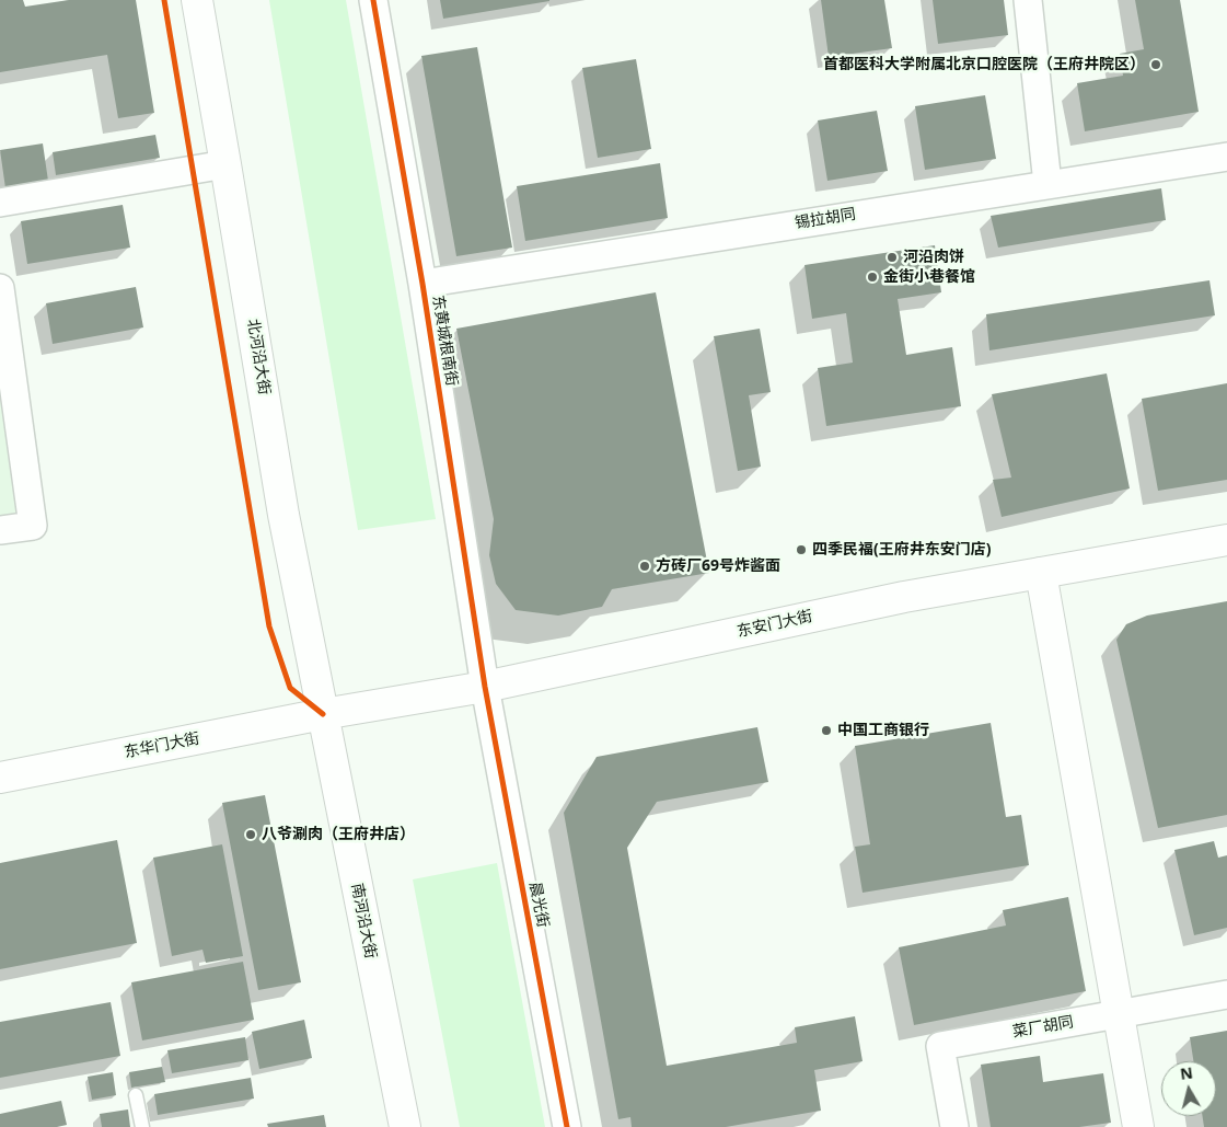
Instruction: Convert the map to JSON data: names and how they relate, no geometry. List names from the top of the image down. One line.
{"streets":{"main road":["北河沿大街","东安门大街","东华门大街","南河沿大街"],"street":["锡拉胡同","东黄城根南街","晨光街","菜厂胡同"]},"crossings":[["锡拉胡同","东黄城根南街"],["东黄城根南街","东安门大街"],["东黄城根南街","晨光街"],["北河沿大街","东安门大街"],["北河沿大街","东华门大街"],["北河沿大街","南河沿大街"],["东安门大街","东华门大街"],["东安门大街","晨光街"],["东安门大街","南河沿大街"],["东华门大街","南河沿大街"]],"places":["首都医科大学附属北京口腔医院（王府井院区）","河沿肉饼","金街小巷餐馆","四季民福(王府井东安门店)","方砖厂69号炸酱面","中国工商银行","八爷涮肉（王府井店）"],"north":"top"}
